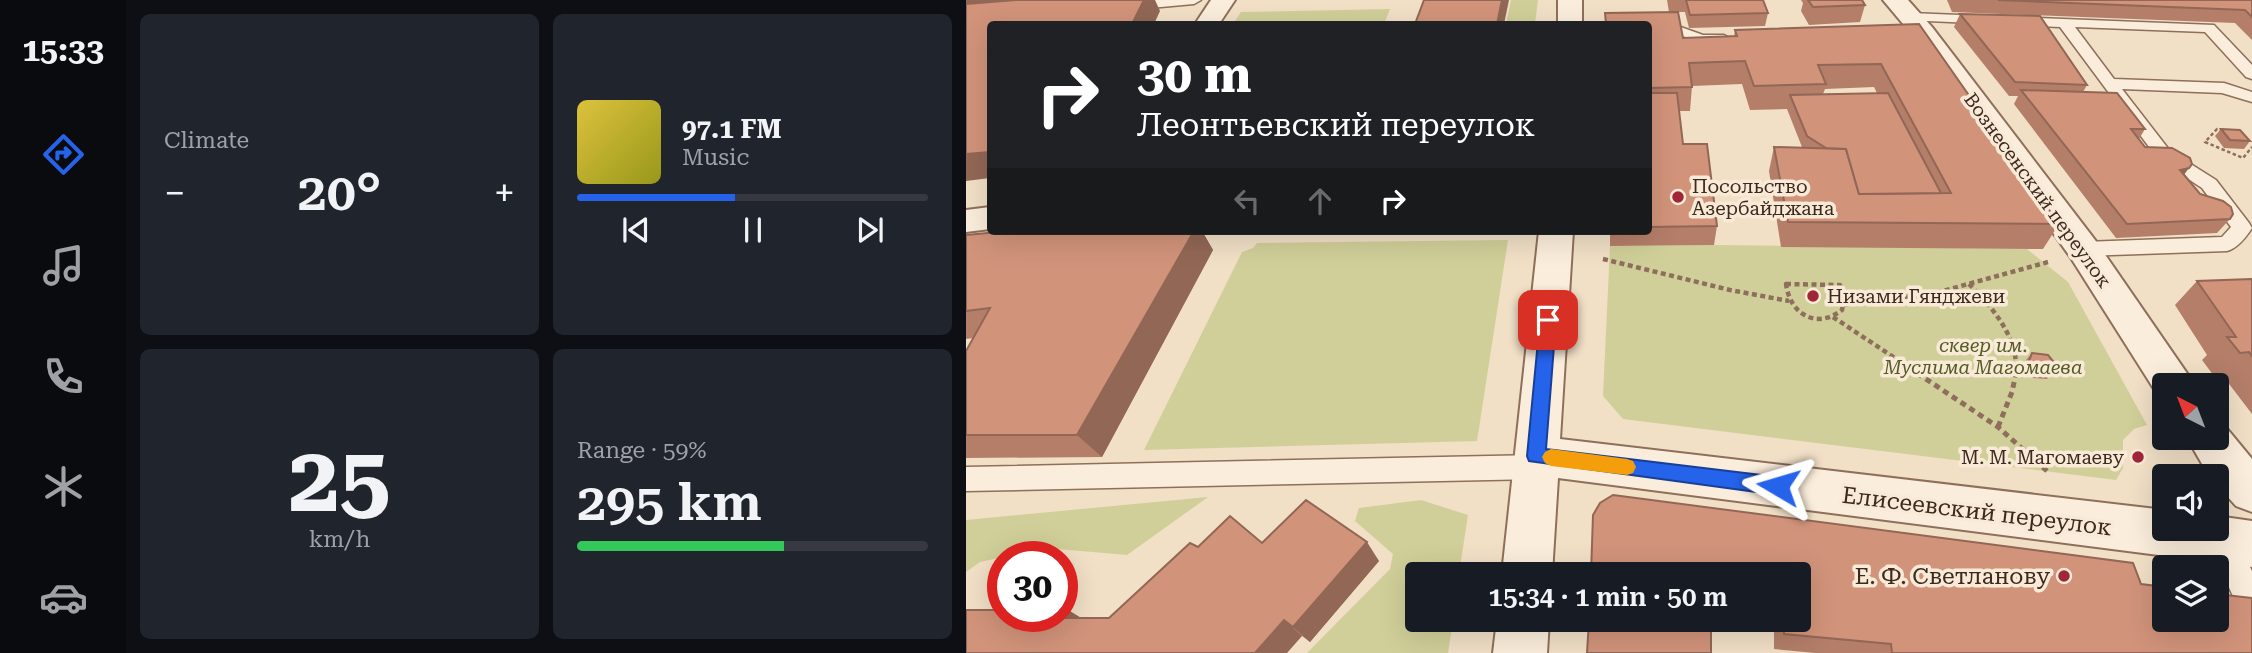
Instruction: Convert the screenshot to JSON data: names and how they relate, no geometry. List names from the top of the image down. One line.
{"streets":{"street":["Вознесенский переулок","Елисеевский переулок"]},"parks":["сквер им. Муслима Магомаева"],"places":["Посольство Азербайджана","Низами Гянджеви","М. М. Магомаеву","Е. Ф. Светланову"],"north":"top left","page":{"tabs":"15:33","tile":["Climate",["25","km/h"],["Range · 59%","295 km"]],"turn":["30 m","Леонтьевский переулок"],"song":["97.1 FM","Music"],"heat":["−","20°","+"],"limit":"30","trip":"15:34 · 1 min · 50 m"}}
